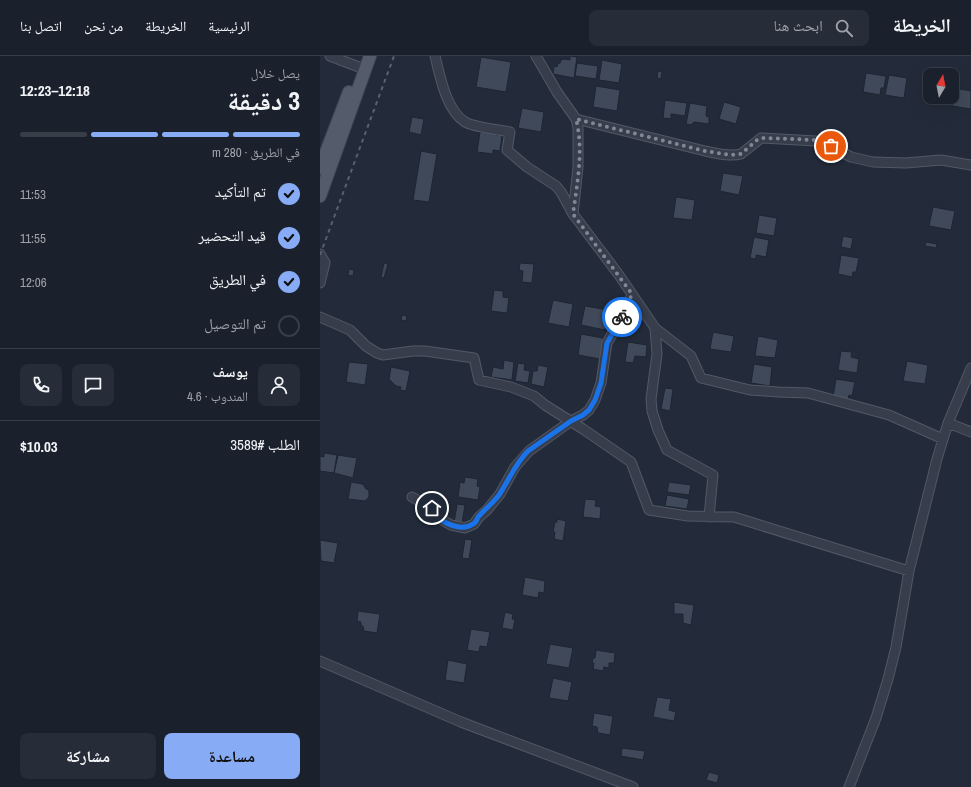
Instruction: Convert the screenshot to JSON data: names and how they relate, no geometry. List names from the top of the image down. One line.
{"north":"top","page":{"header":"الخريطة","search":"ابحث هنا","nav":["الرئيسية","الخريطة","من نحن","اتصل بنا"],"heading":["3 دقيقة","يصل خلال","12:18–12:23"],"panel":["يوسف","المندوب · 4.6","الطلب #3589","$10.03"],"bar":"في الطريق · 280 m","list":[["تم التأكيد","11:53"],["قيد التحضير","11:55"],["في الطريق","12:06"],"تم التوصيل"],"buttons":["مساعدة","مشاركة"]}}
